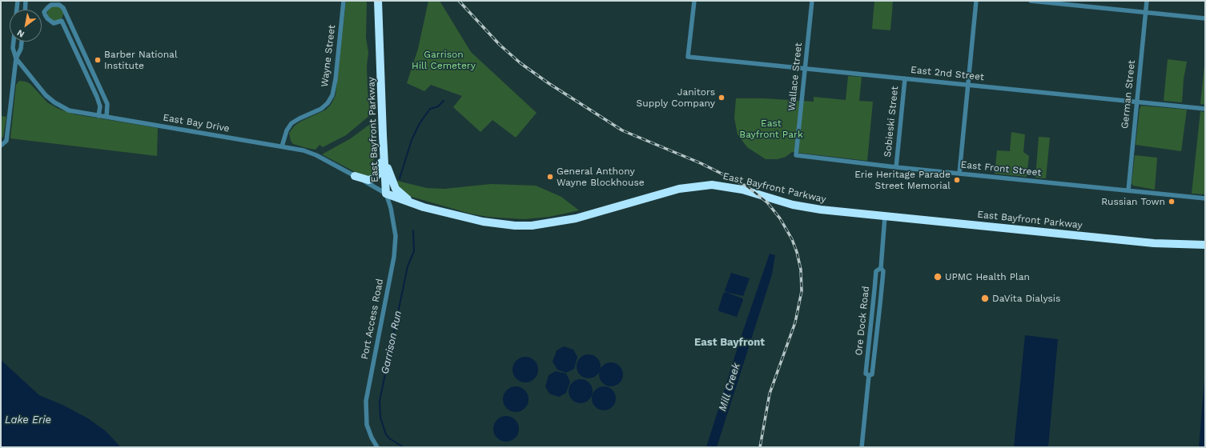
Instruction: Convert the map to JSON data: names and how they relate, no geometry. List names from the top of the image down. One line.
{"streets":{"highway":["East Bayfront Parkway"],"street":["Wayne Street","East 2nd Street","Wallace Street","German Street","Sobieski Street","East Bay Drive","East Front Street","Port Access Road","Ore Dock Road"]},"crossings":[["Wayne Street","East Bay Drive"],["East 2nd Street","Wallace Street"],["East 2nd Street","German Street"],["East 2nd Street","Sobieski Street"],["Wallace Street","East Front Street"],["German Street","East Front Street"],["Sobieski Street","East Front Street"],["East Bay Drive","East Bayfront Parkway"],["East Bay Drive","Port Access Road"],["East Bayfront Parkway","Port Access Road"],["East Bayfront Parkway","Ore Dock Road"]],"districts":["East Bayfront"],"water":["Garrison Run","Mill Creek","Lake Erie"],"parks":["Garrison Hill Cemetery","East Bayfront Park"],"places":["Barber National Institute","Janitors Supply Company","General Anthony Wayne Blockhouse","Erie Heritage Parade Street Memorial","Russian Town","UPMC Health Plan","DaVita Dialysis"],"north":"bottom left"}
